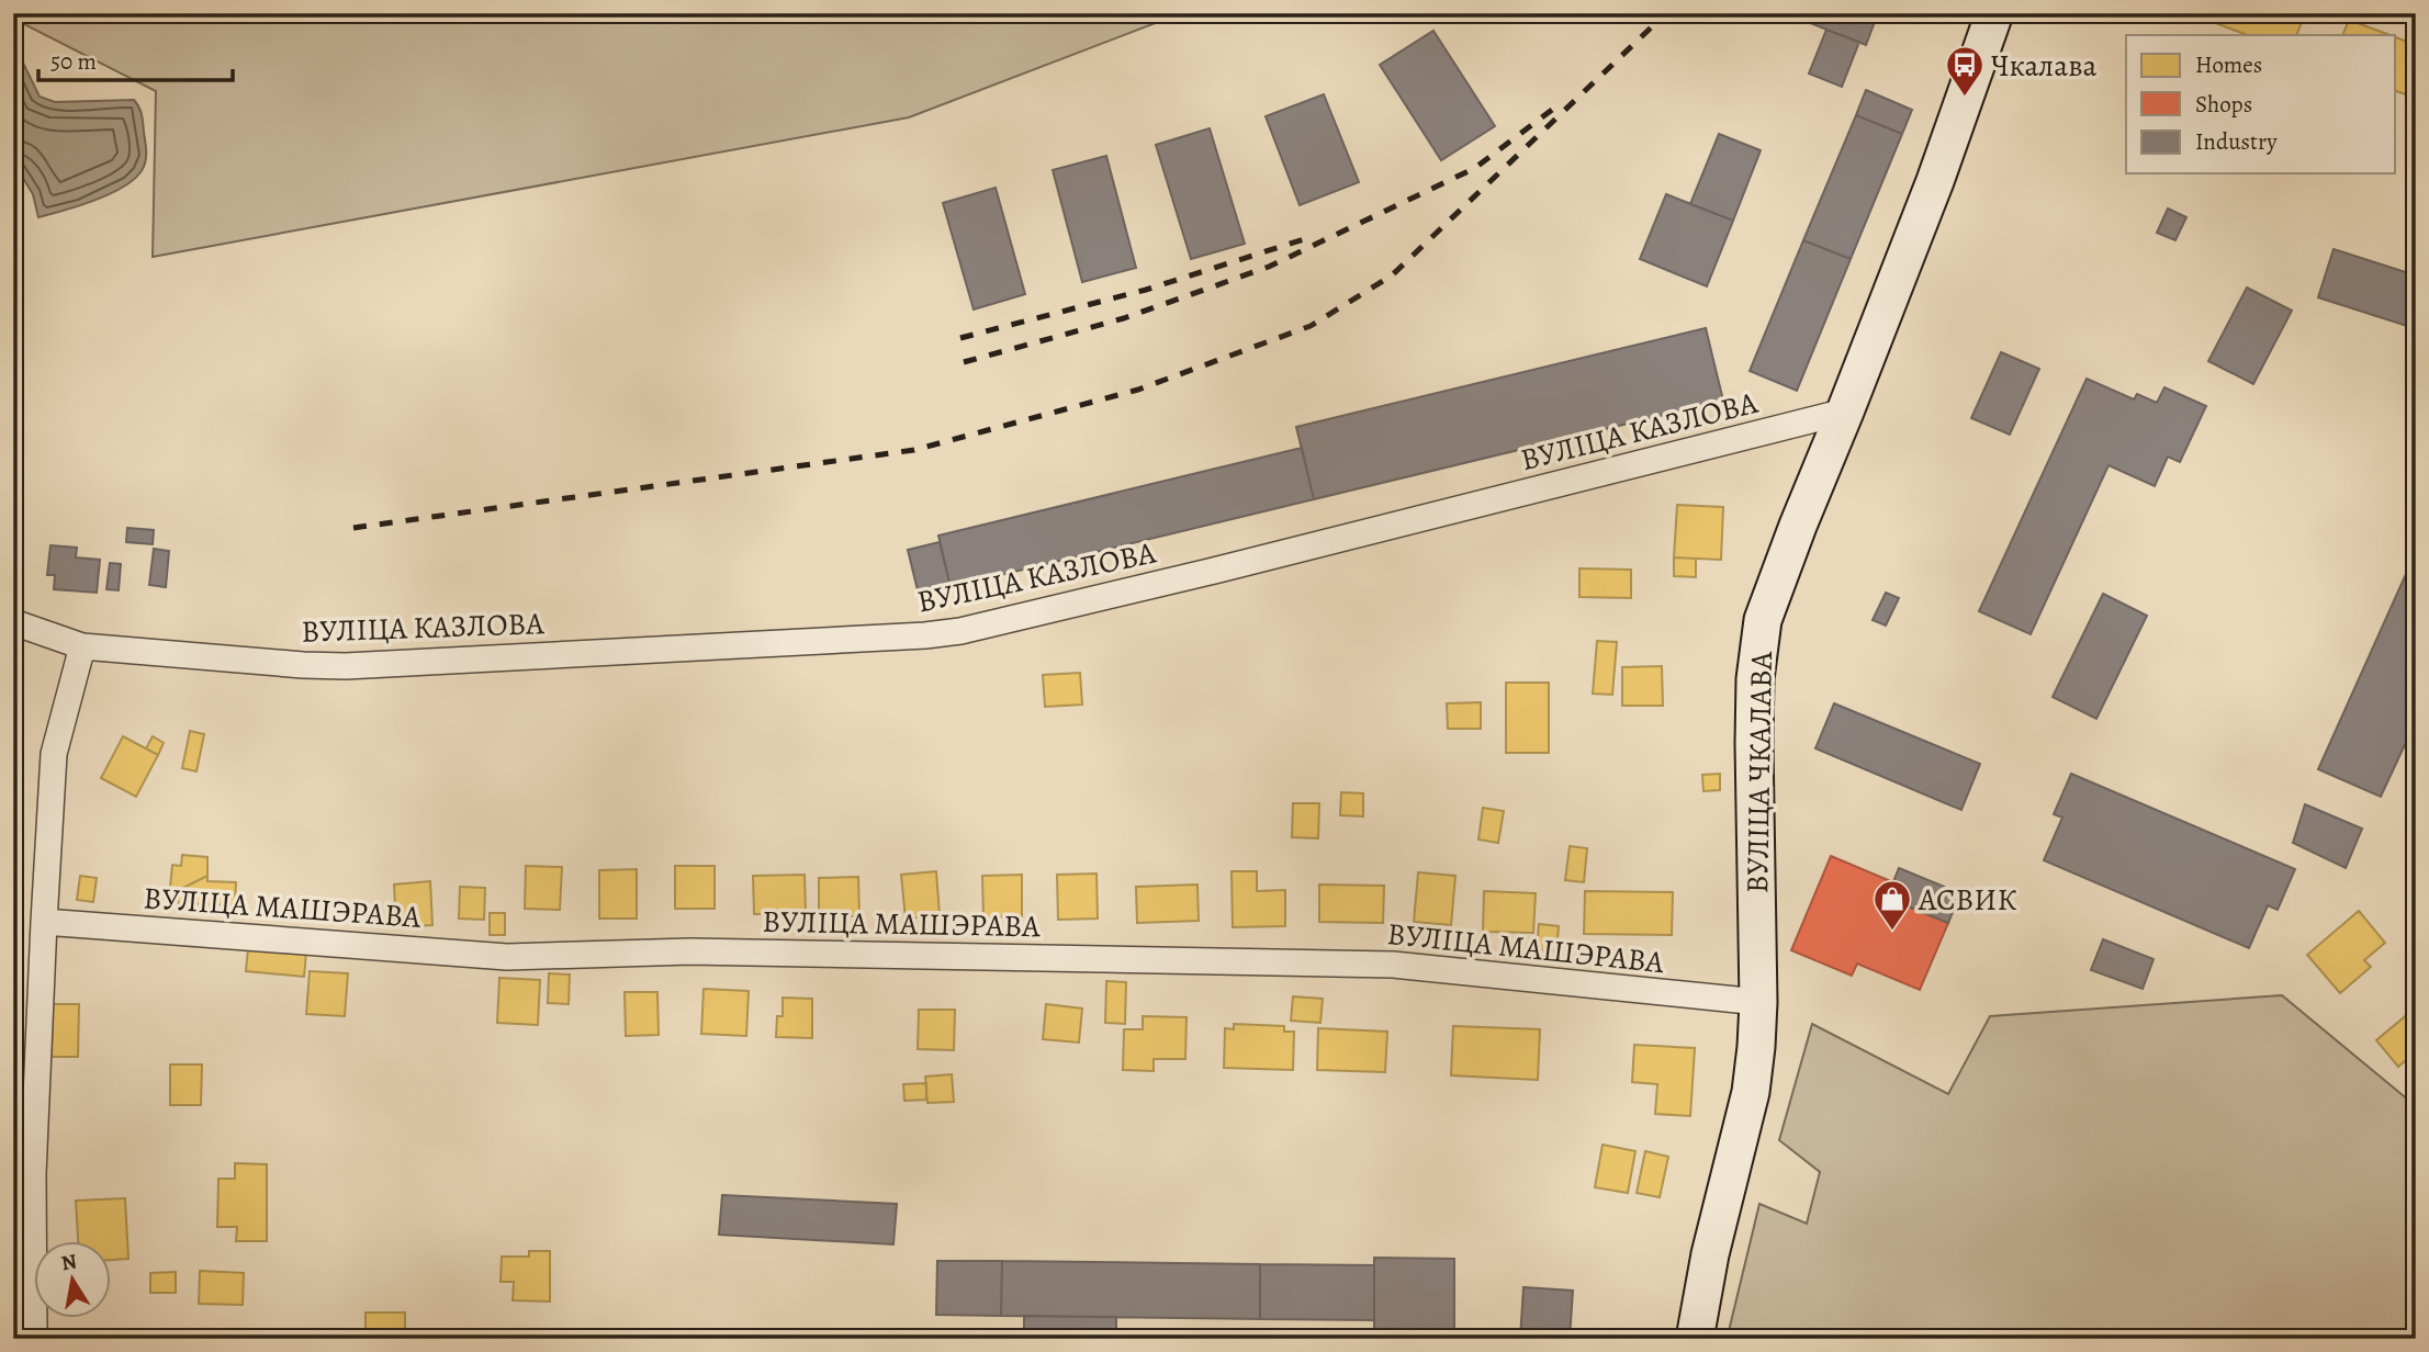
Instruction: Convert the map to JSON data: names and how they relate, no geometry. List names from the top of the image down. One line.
{"streets":{"street":["ВУЛІЦА КАЗЛОВА","ВУЛІЦА ЧКАЛАВА","ВУЛІЦА МАШЭРАВА"]},"crossings":[["ВУЛІЦА КАЗЛОВА","ВУЛІЦА ЧКАЛАВА"],["ВУЛІЦА ЧКАЛАВА","ВУЛІЦА МАШЭРАВА"]],"places":{"bus stop":["Чкалава"],"shop":["АСВИК"]},"legend":["Homes","Shops","Industry"],"scale_bar":"50 m","north":"top"}
